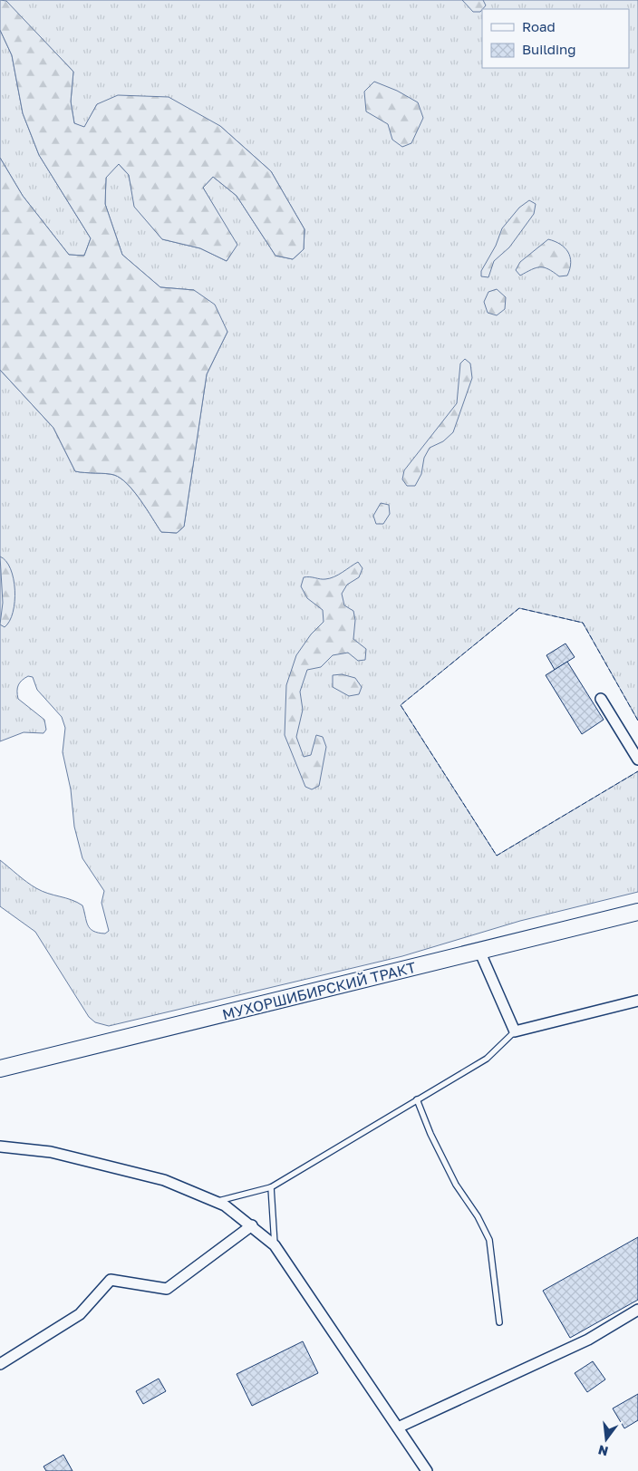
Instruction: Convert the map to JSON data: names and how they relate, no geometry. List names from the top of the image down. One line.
{"streets":{"main road":["МУХОРШИБИРСКИЙ ТРАКТ"]},"legend":["Road","Building"],"north":"bottom"}
